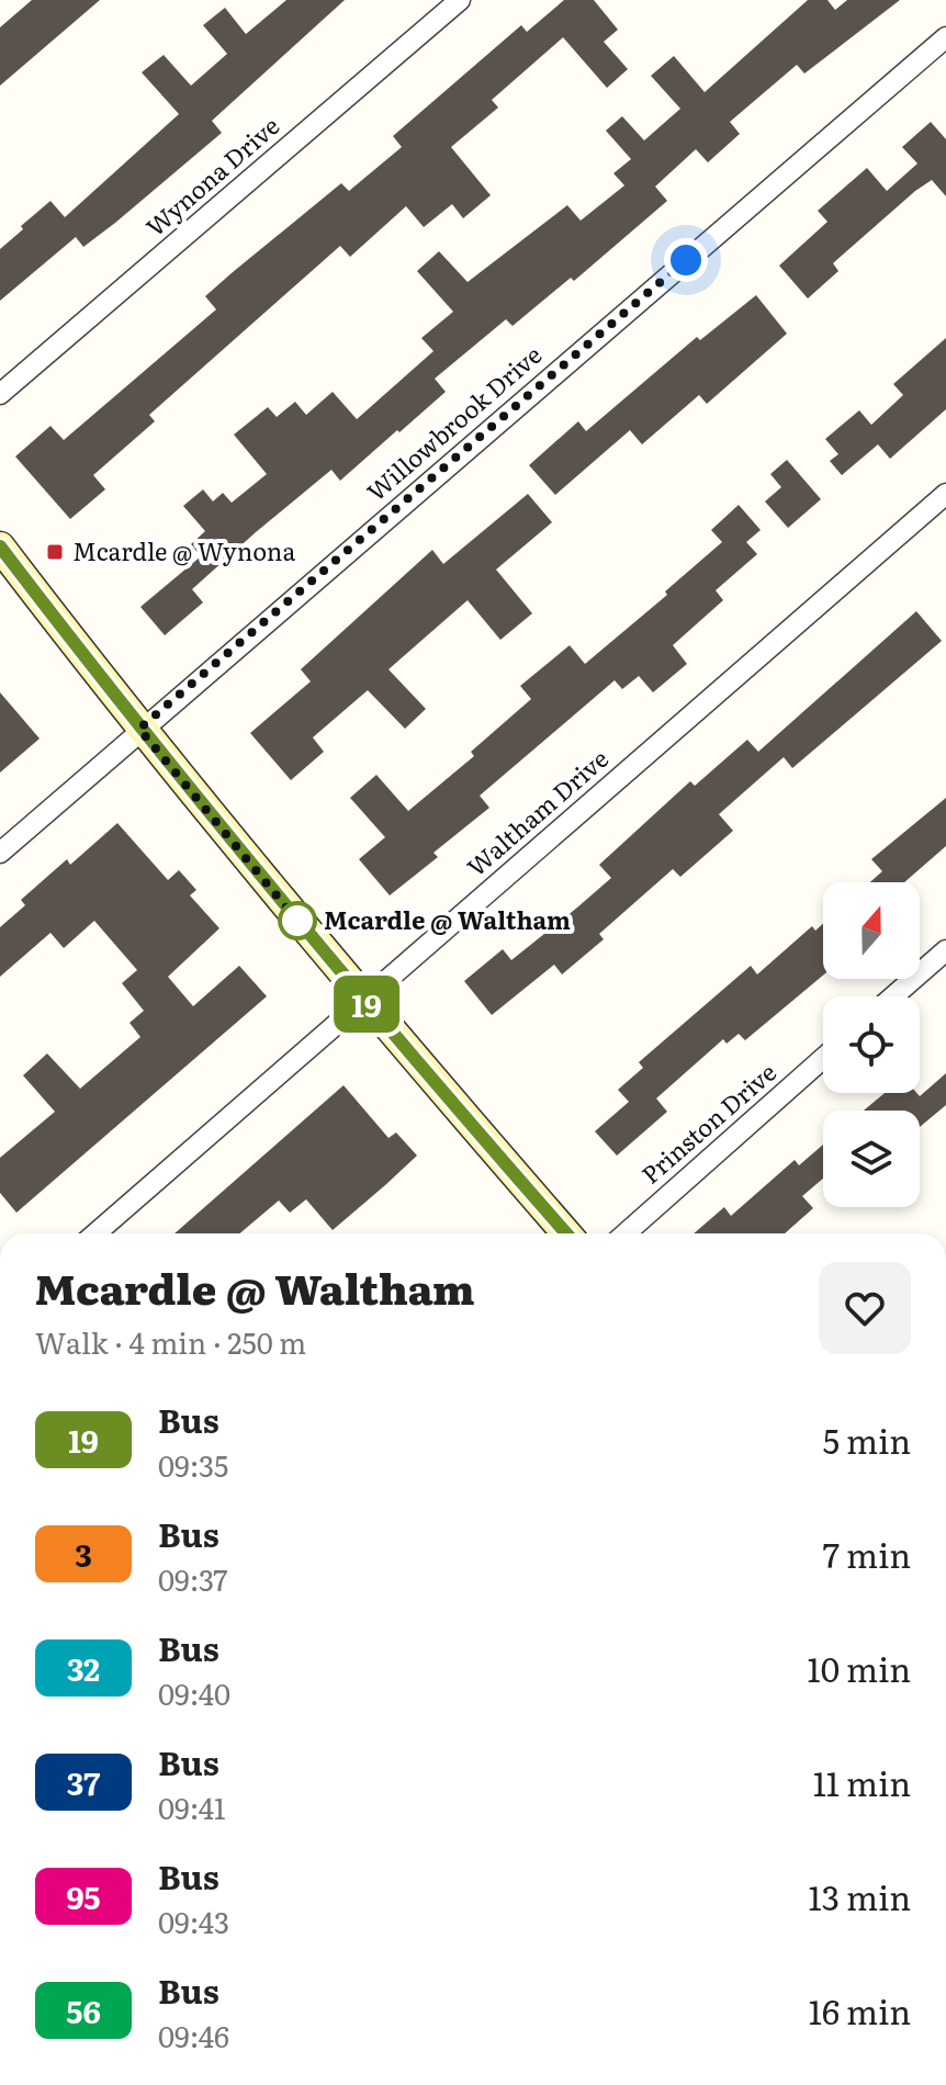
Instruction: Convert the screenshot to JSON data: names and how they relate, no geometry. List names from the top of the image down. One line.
{"streets":{"street":["Wynona Drive","Willowbrook Drive","Waltham Drive","Prinston Drive"]},"places":{"transit":["Mcardle @ Wynona"],"other":["Mcardle @ Waltham"]},"lines":["bus line 19"],"north":"top","page":{"on_map":"19","heading":["Mcardle @ Waltham","Walk · 4 min · 250 m"],"list":[{"mark":"19","name":"Bus","note":"09:35","value":"5 min"},{"mark":"3","name":"Bus","note":"09:37","value":"7 min"},{"mark":"32","name":"Bus","note":"09:40","value":"10 min"},{"mark":"37","name":"Bus","note":"09:41","value":"11 min"},{"mark":"95","name":"Bus","note":"09:43","value":"13 min"},{"mark":"56","name":"Bus","note":"09:46","value":"16 min"}]}}
